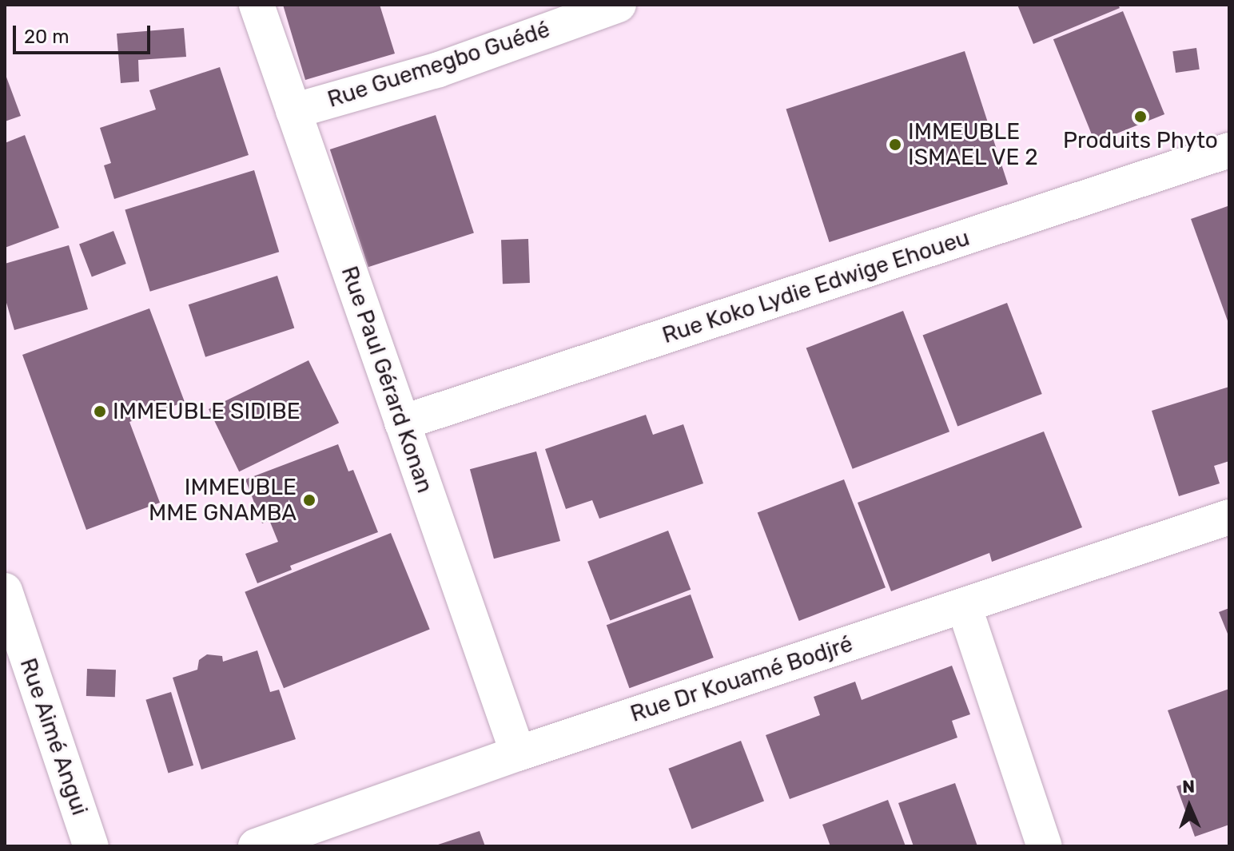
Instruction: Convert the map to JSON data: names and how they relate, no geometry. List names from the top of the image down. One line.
{"streets":{"street":["Rue Guemegbo Guédé","Rue Koko Lydie Edwige Ehoueu","Rue Paul Gérard Konan","Rue Dr Kouamé Bodjré","Rue Aimé Angui"]},"crossings":[["Rue Guemegbo Guédé","Rue Paul Gérard Konan"],["Rue Koko Lydie Edwige Ehoueu","Rue Paul Gérard Konan"],["Rue Paul Gérard Konan","Rue Dr Kouamé Bodjré"]],"places":["Produits Phyto","IMMEUBLE ISMAEL VE 2","IMMEUBLE SIDIBE","IMMEUBLE MME GNAMBA"],"scale_bar":"20 m","north":"top"}
